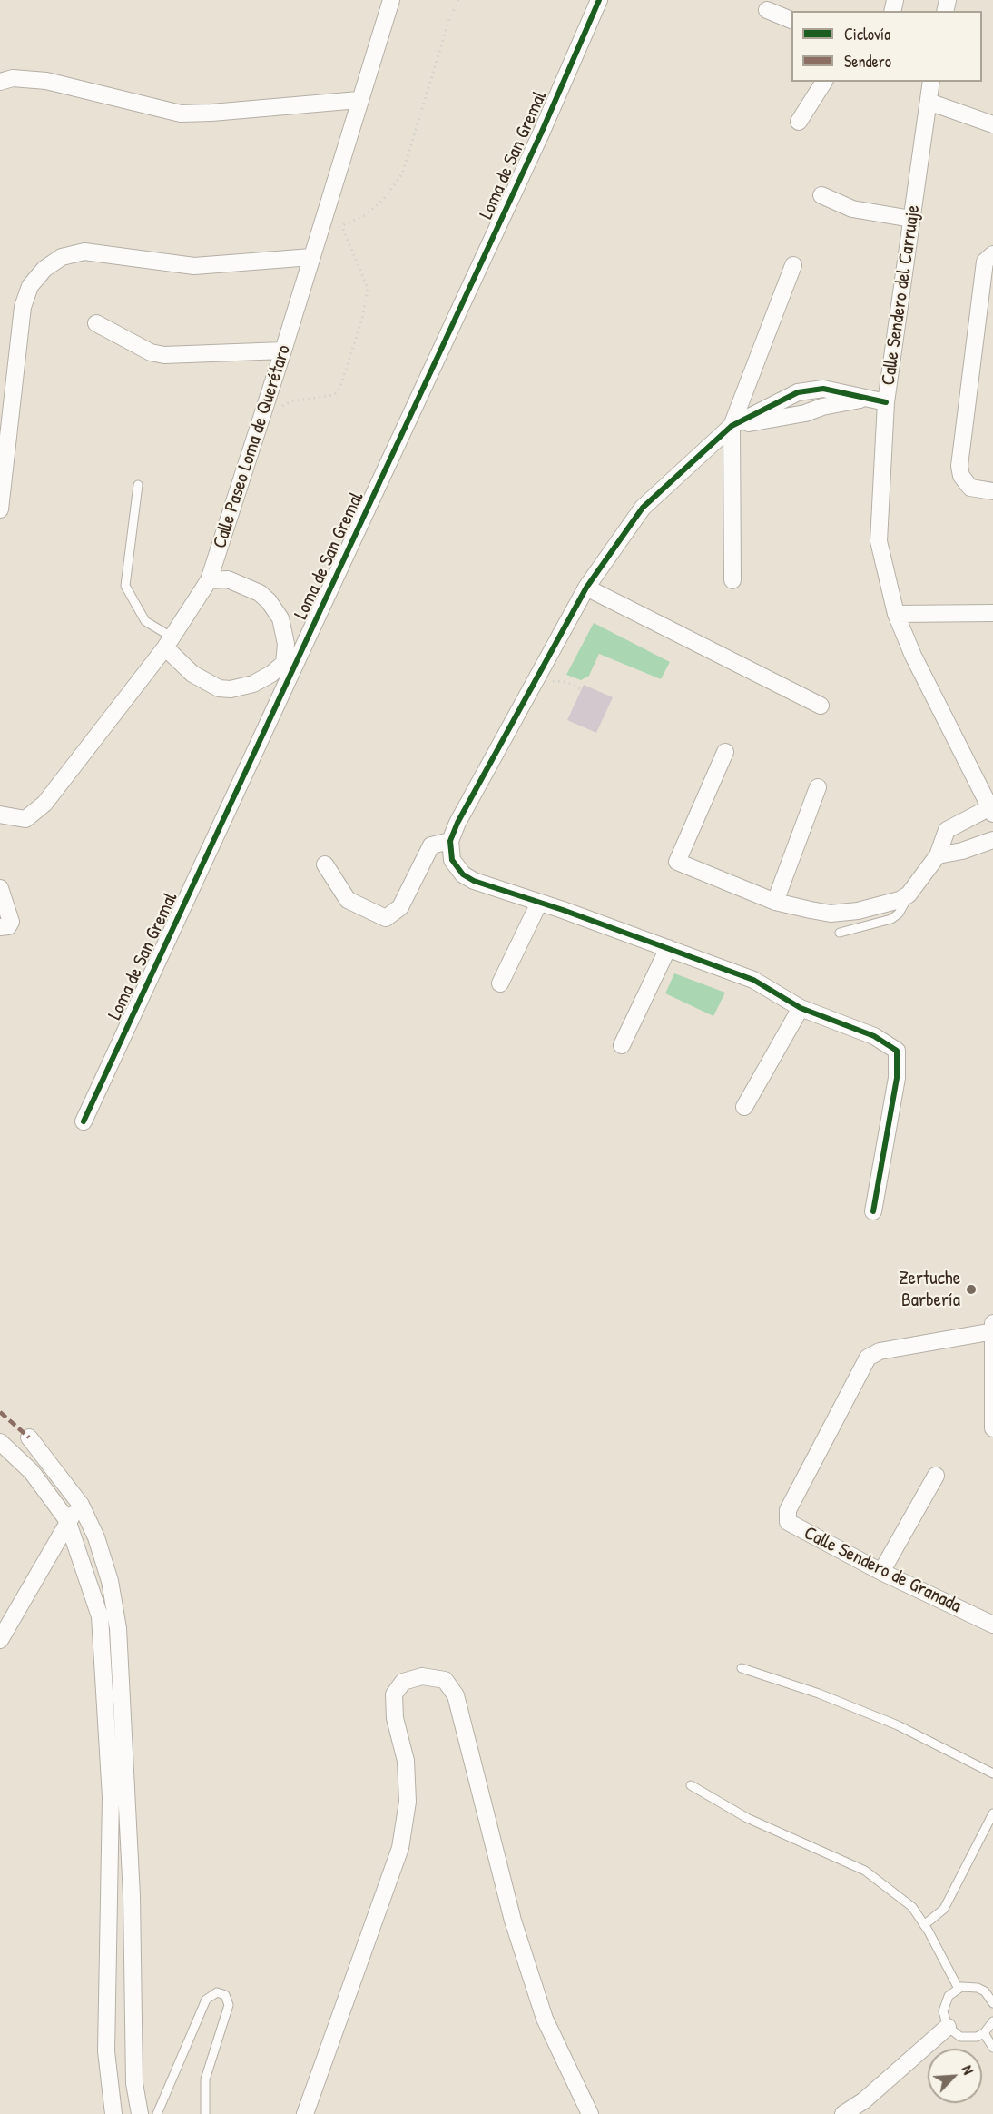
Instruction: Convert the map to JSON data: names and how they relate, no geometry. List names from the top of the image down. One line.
{"streets":{"street":["Loma de San Gremal","Calle Sendero del Carruaje","Calle Paseo Loma de Querétaro","Calle Sendero de Granada"]},"crossings":[["Loma de San Gremal","Calle Paseo Loma de Querétaro"]],"places":["Zertuche Barbería"],"legend":["Ciclovía","Sendero"],"north":"top right"}
